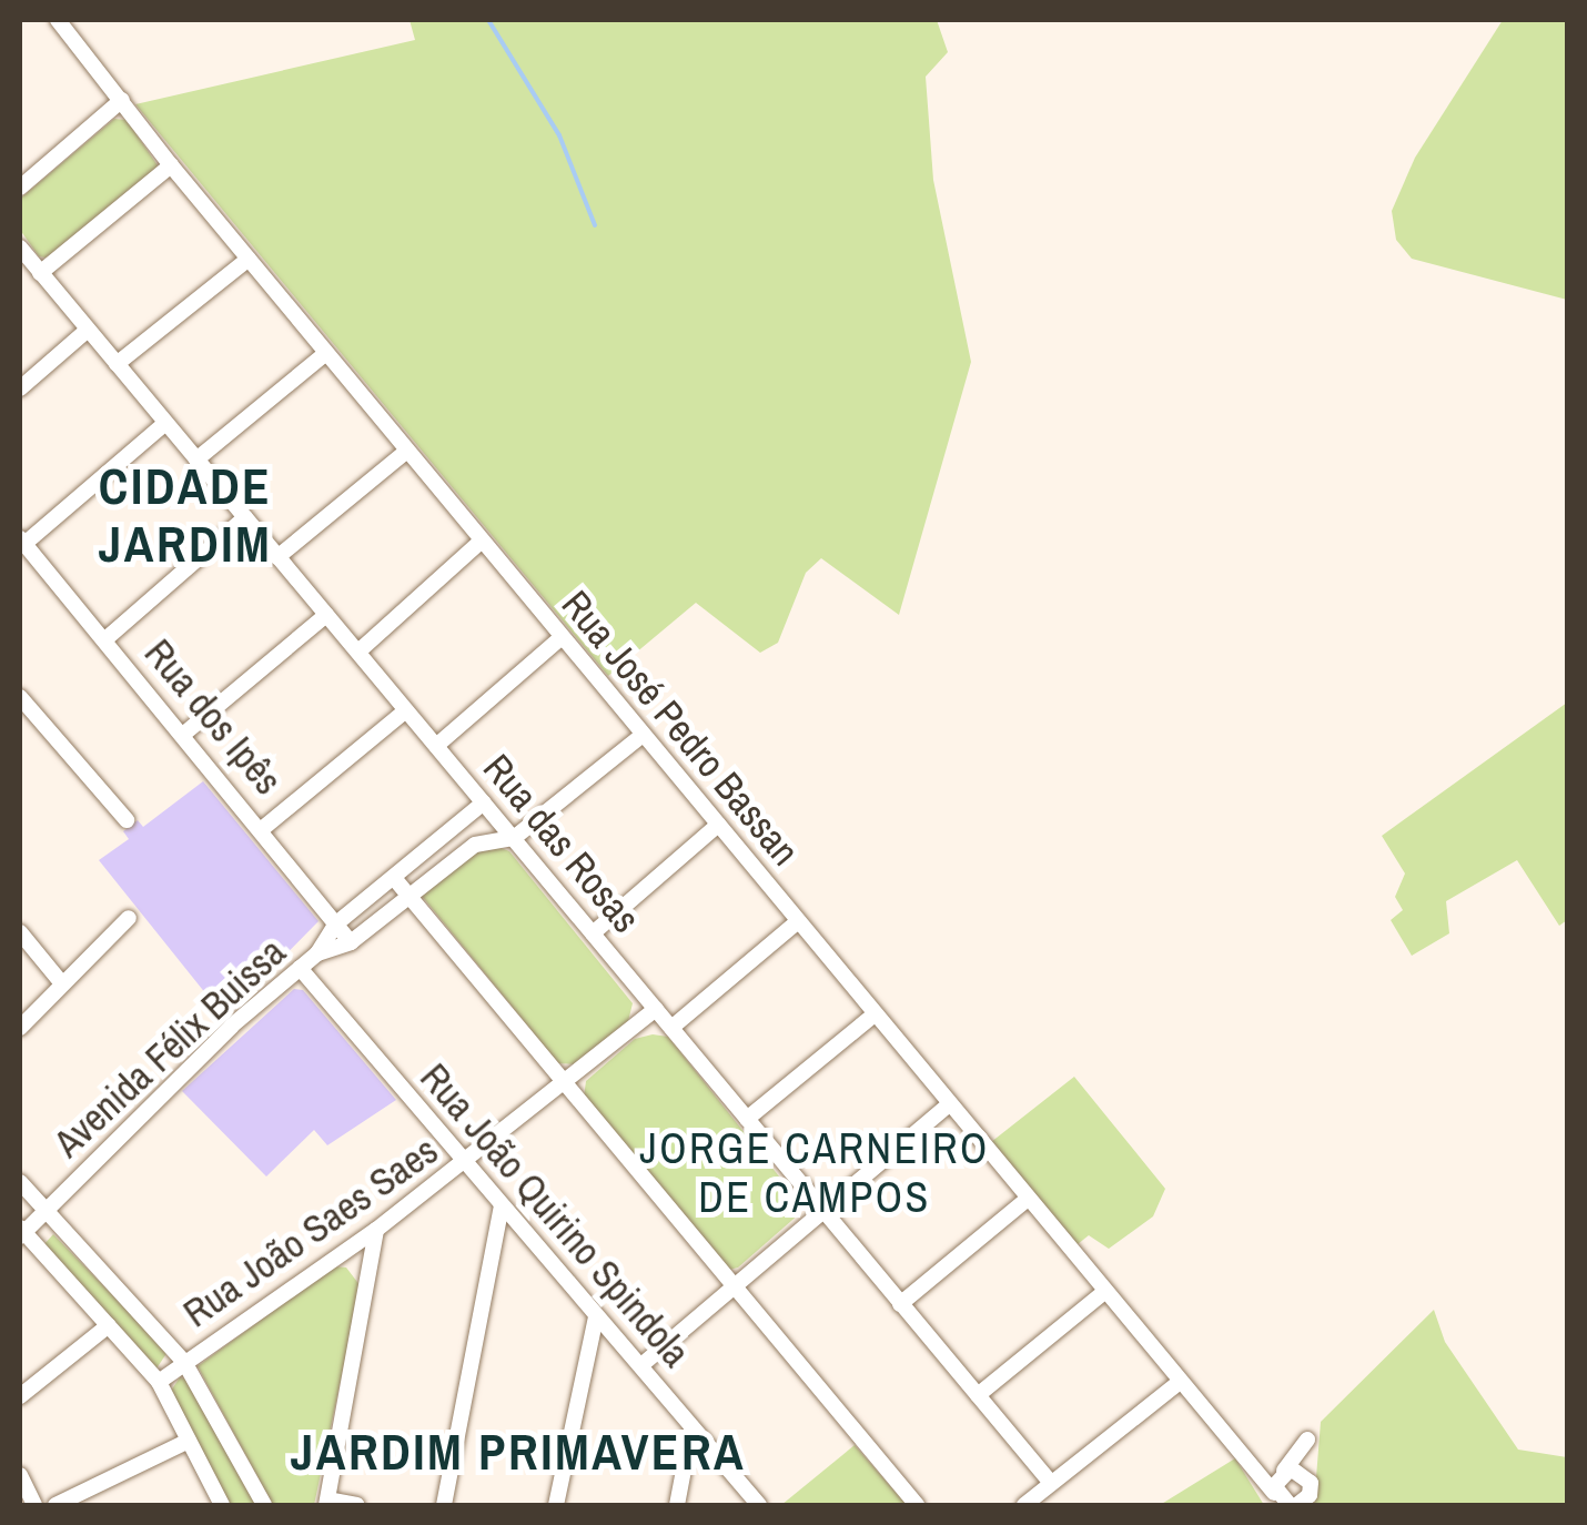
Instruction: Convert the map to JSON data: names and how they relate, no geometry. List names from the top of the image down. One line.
{"streets":{"street":["Rua dos Ipês","Rua José Pedro Bassan","Rua das Rosas","Avenida Félix Buissa","Rua João Quirino Spindola","Rua João Saes Saes"]},"crossings":[["Rua dos Ipês","Avenida Félix Buissa"],["Rua das Rosas","Avenida Félix Buissa"],["Rua das Rosas","Rua João Saes Saes"],["Avenida Félix Buissa","Rua João Quirino Spindola"],["Rua João Quirino Spindola","Rua João Saes Saes"]],"districts":["CIDADE JARDIM","JORGE CARNEIRO DE CAMPOS","JARDIM PRIMAVERA"]}
